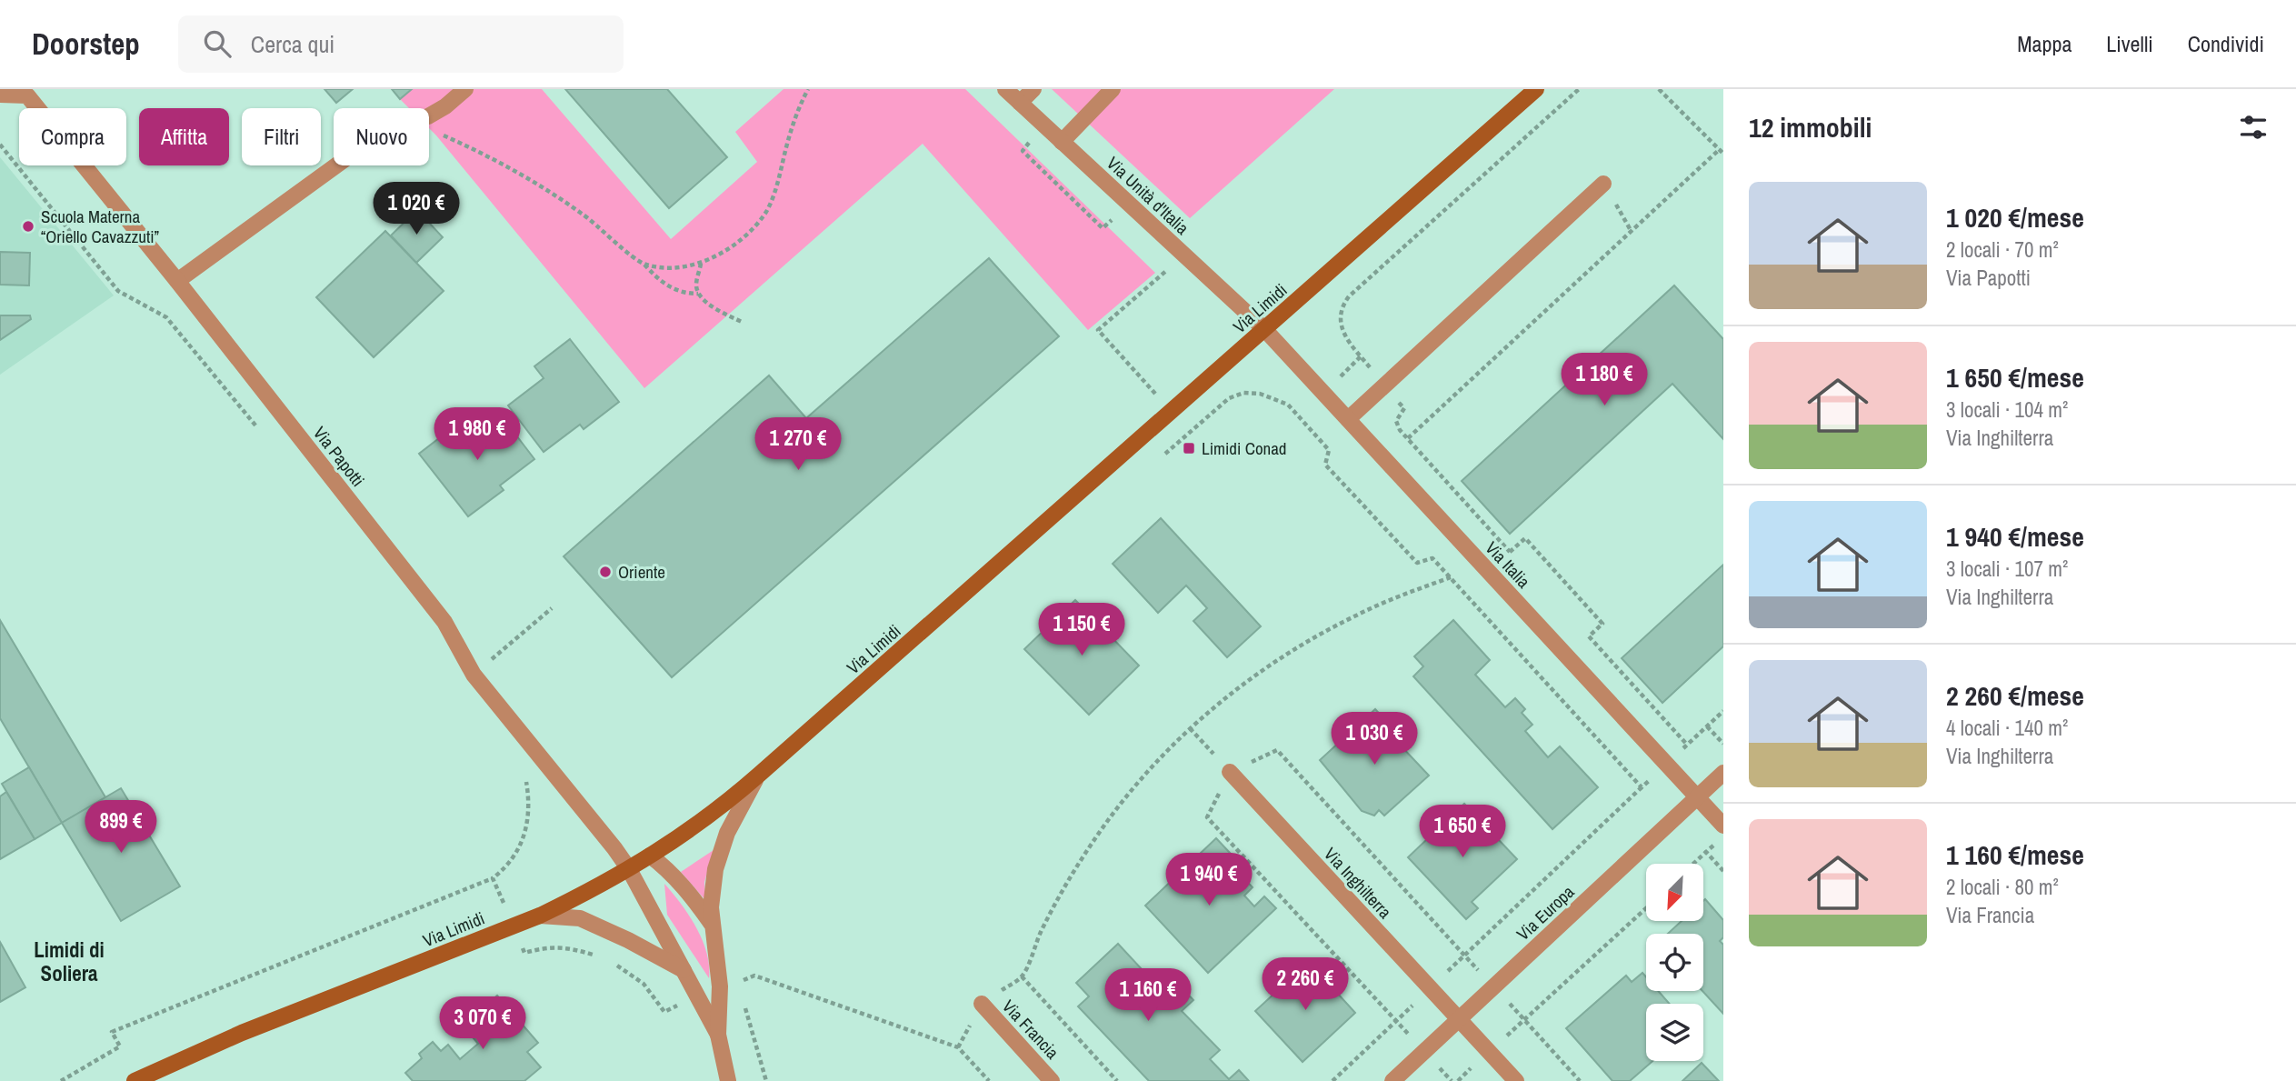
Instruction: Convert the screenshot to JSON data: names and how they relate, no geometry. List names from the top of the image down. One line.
{"streets":{"main road":["Via Limidi"],"street":["Via Unità d'Italia","Via Papotti","Via Italia","Via Inghilterra","Via Europa","Via Francia"]},"crossings":[["Via Unità d'Italia","Via Limidi"],["Via Unità d'Italia","Via Italia"],["Via Limidi","Via Papotti"],["Via Limidi","Via Italia"],["Via Italia","Via Europa"],["Via Inghilterra","Via Europa"]],"districts":["Limidi di Soliera"],"places":{"other":["Scuola Materna “Oriello Cavazzuti”","Oriente"],"transit":["Limidi Conad"]},"north":"bottom left","page":{"header":"Doorstep","search":"Cerca qui","nav":["Mappa","Livelli","Condividi"],"heading":"12 immobili","chip":["Compra","Affitta","Filtri","Nuovo"],"list":[{"name":"1 020 €/mese","note":"2 locali · 70 m² · Via Papotti"},{"name":"1 650 €/mese","note":"3 locali · 104 m² · Via Inghilterra"},{"name":"1 940 €/mese","note":"3 locali · 107 m² · Via Inghilterra"},{"name":"2 260 €/mese","note":"4 locali · 140 m² · Via Inghilterra"},{"name":"1 160 €/mese","note":"2 locali · 80 m² · Via Francia"}],"price":["1 020 €","1 180 €","1 980 €","1 270 €","1 150 €","1 030 €","899 €","1 650 €","1 940 €","2 260 €","1 160 €","3 070 €"]}}
